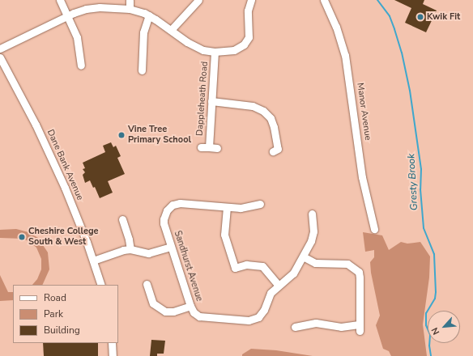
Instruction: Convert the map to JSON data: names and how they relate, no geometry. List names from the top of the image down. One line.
{"streets":{"street":["Dappleheath Road","Manor Avenue","Dane Bank Avenue","Sandhurst Avenue"]},"water":["Gresty Brook"],"places":["Kwik Fit","Vine Tree Primary School","Cheshire College South & West"],"legend":["Road","Park","Building"],"north":"bottom left"}
